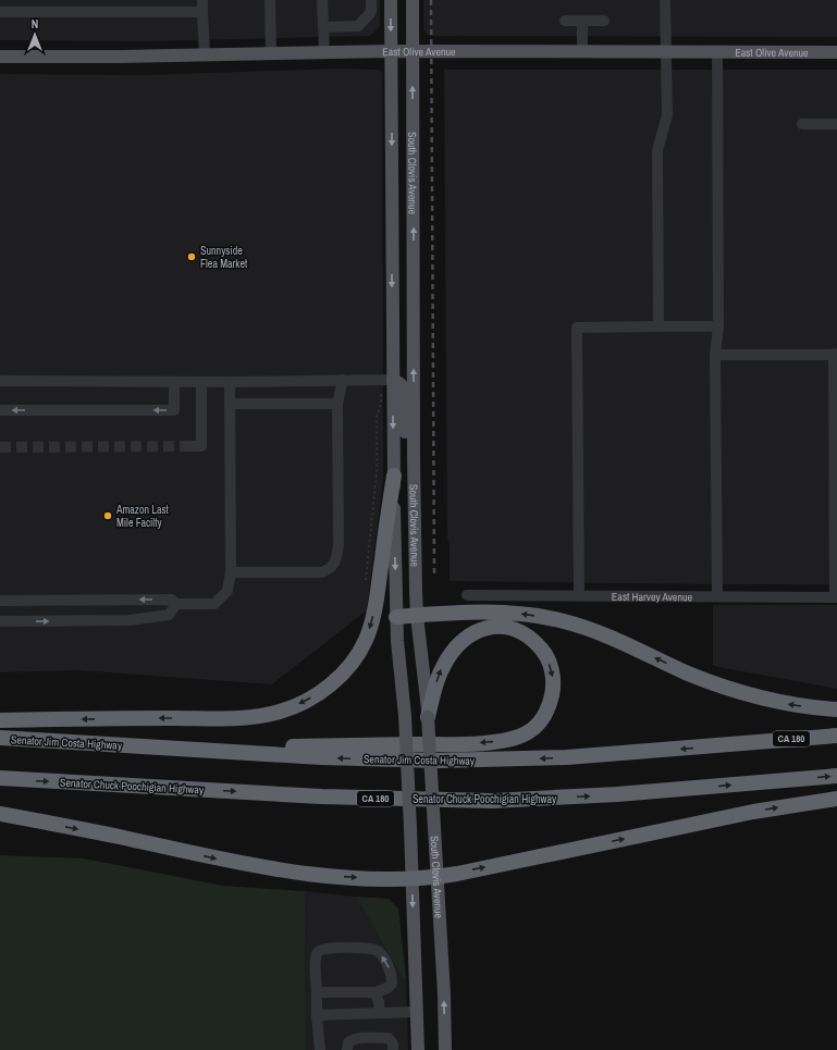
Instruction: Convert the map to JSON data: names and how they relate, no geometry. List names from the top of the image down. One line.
{"streets":{"highway":["CA 180","Senator Jim Costa Highway","Senator Chuck Poochigian Highway"],"main road":["East Olive Avenue","South Clovis Avenue"],"lane":["East Harvey Avenue"]},"crossings":[["East Olive Avenue","South Clovis Avenue"]],"places":["Sunnyside Flea Market","Amazon Last Mile Facilty"],"north":"top"}
